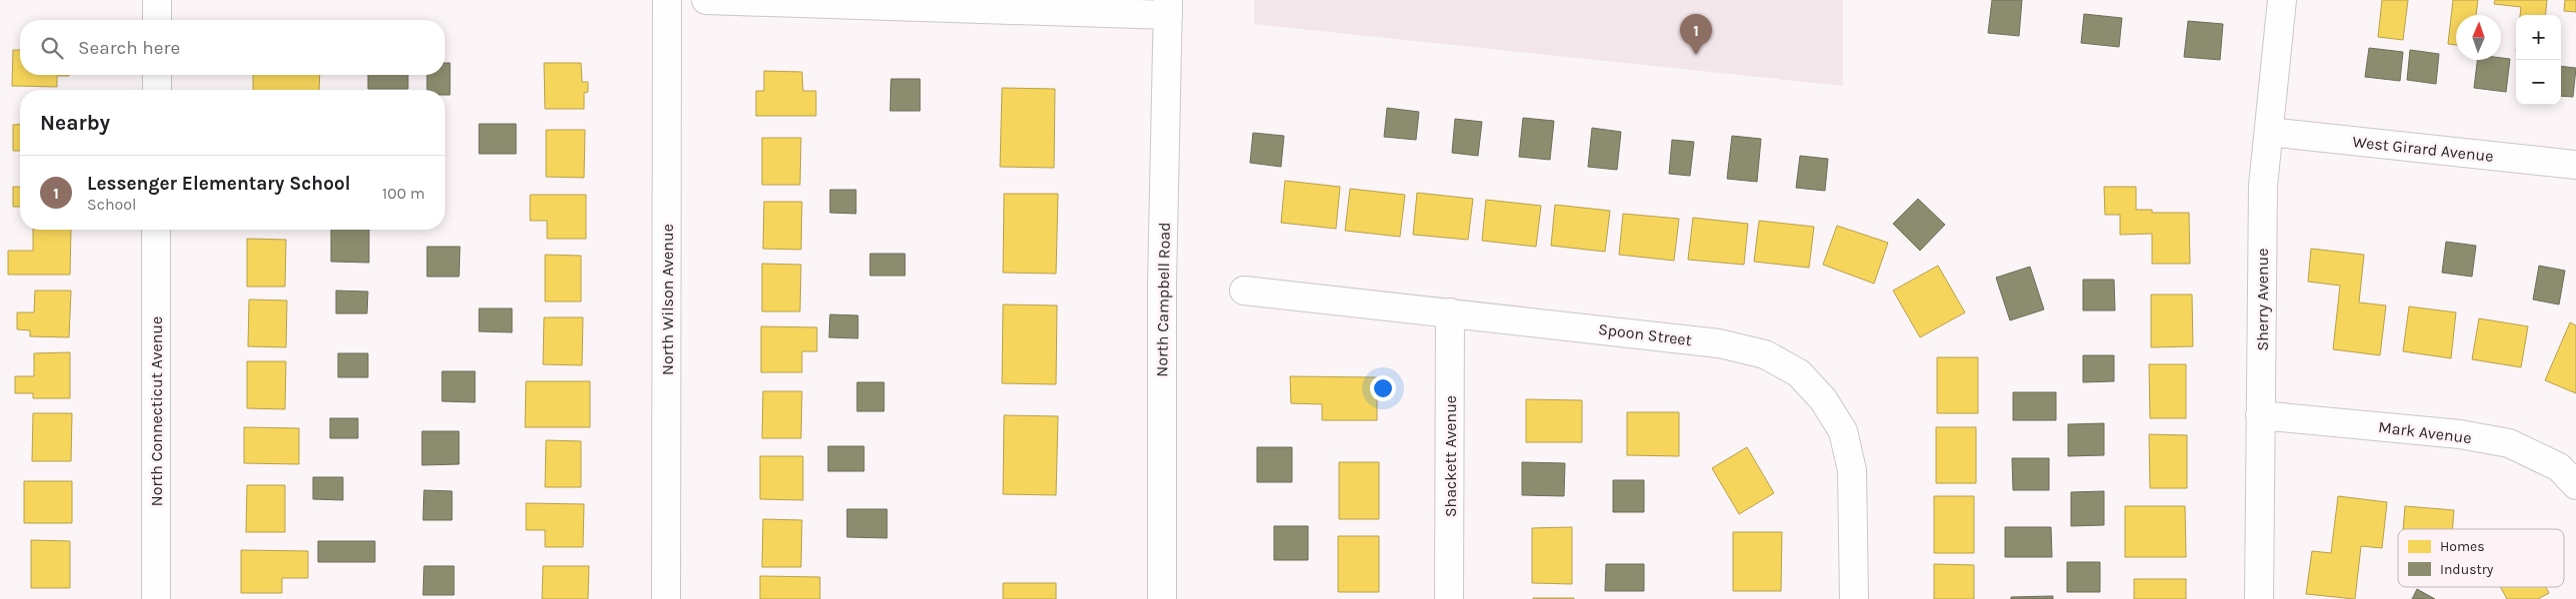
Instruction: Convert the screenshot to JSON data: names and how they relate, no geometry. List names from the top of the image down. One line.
{"streets":{"street":["West Girard Avenue","North Wilson Avenue","North Campbell Road","Sherry Avenue","Spoon Street","North Connecticut Avenue","Mark Avenue","Shackett Avenue"]},"crossings":[["West Girard Avenue","Sherry Avenue"],["Sherry Avenue","Mark Avenue"],["Spoon Street","Shackett Avenue"]],"legend":["Homes","Industry"],"north":"top","page":{"pins":"1","map_buttons":["+","−"],"search":"Search here","heading":"Nearby","list":[{"mark":"1","name":"Lessenger Elementary School","note":"School","value":"100 m"}]}}
